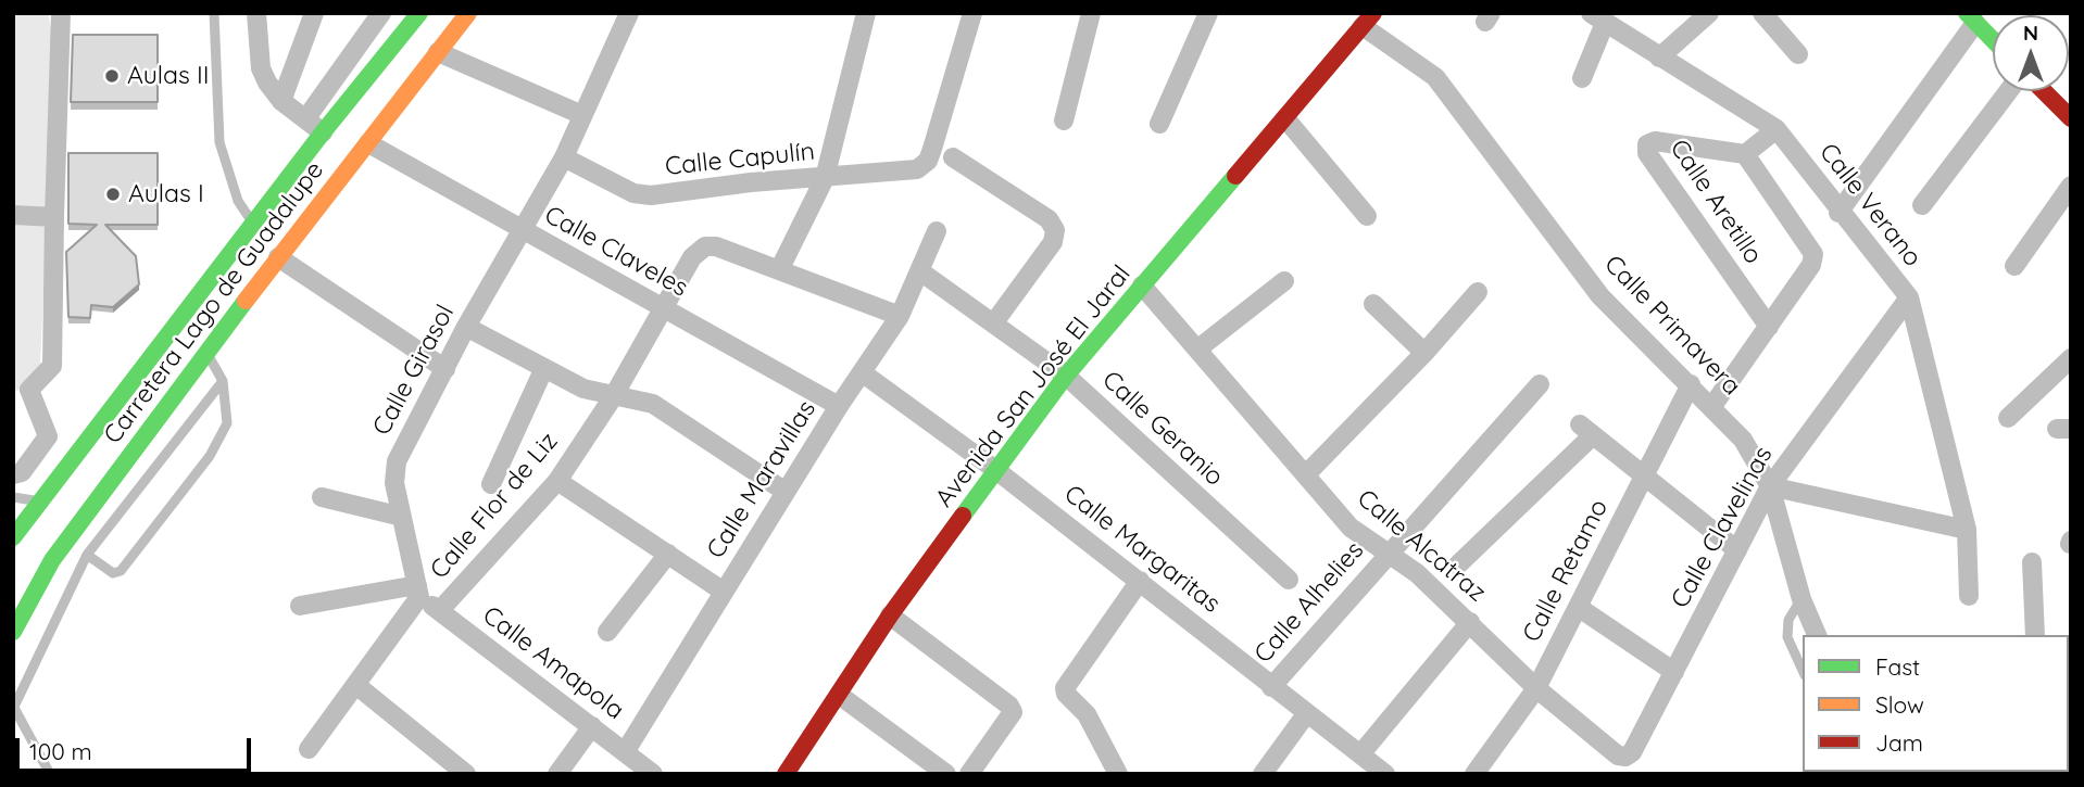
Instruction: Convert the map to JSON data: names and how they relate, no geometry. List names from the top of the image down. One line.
{"streets":{"main road":["Carretera Lago de Guadalupe","Avenida San José El Jaral"],"street":["Calle Capulín","Calle Aretillo","Calle Verano","Calle Claveles","Calle Primavera","Calle Girasol","Calle Geranio","Calle Maravillas","Calle Flor de Liz","Calle Clavelinas","Calle Alcatraz","Calle Margaritas","Calle Retamo","Calle Alhelies","Calle Amapola"]},"crossings":[["Calle Capulín","Calle Girasol"],["Calle Aretillo","Calle Verano"],["Calle Verano","Calle Clavelinas"],["Calle Claveles","Carretera Lago de Guadalupe"],["Calle Claveles","Calle Girasol"],["Calle Claveles","Calle Maravillas"],["Calle Claveles","Calle Flor de Liz"],["Calle Primavera","Avenida San José El Jaral"],["Calle Primavera","Calle Clavelinas"],["Calle Primavera","Calle Retamo"],["Calle Girasol","Calle Amapola"],["Avenida San José El Jaral","Calle Geranio"],["Avenida San José El Jaral","Calle Alcatraz"],["Avenida San José El Jaral","Calle Margaritas"],["Calle Geranio","Calle Maravillas"],["Calle Maravillas","Calle Margaritas"],["Calle Maravillas","Calle Amapola"],["Calle Flor de Liz","Calle Amapola"],["Calle Clavelinas","Calle Alcatraz"],["Calle Alcatraz","Calle Retamo"],["Calle Alcatraz","Calle Alhelies"],["Calle Margaritas","Calle Alhelies"]],"places":["Aulas II","Aulas I"],"legend":["Fast","Slow","Jam"],"scale_bar":"100 m","north":"top"}
